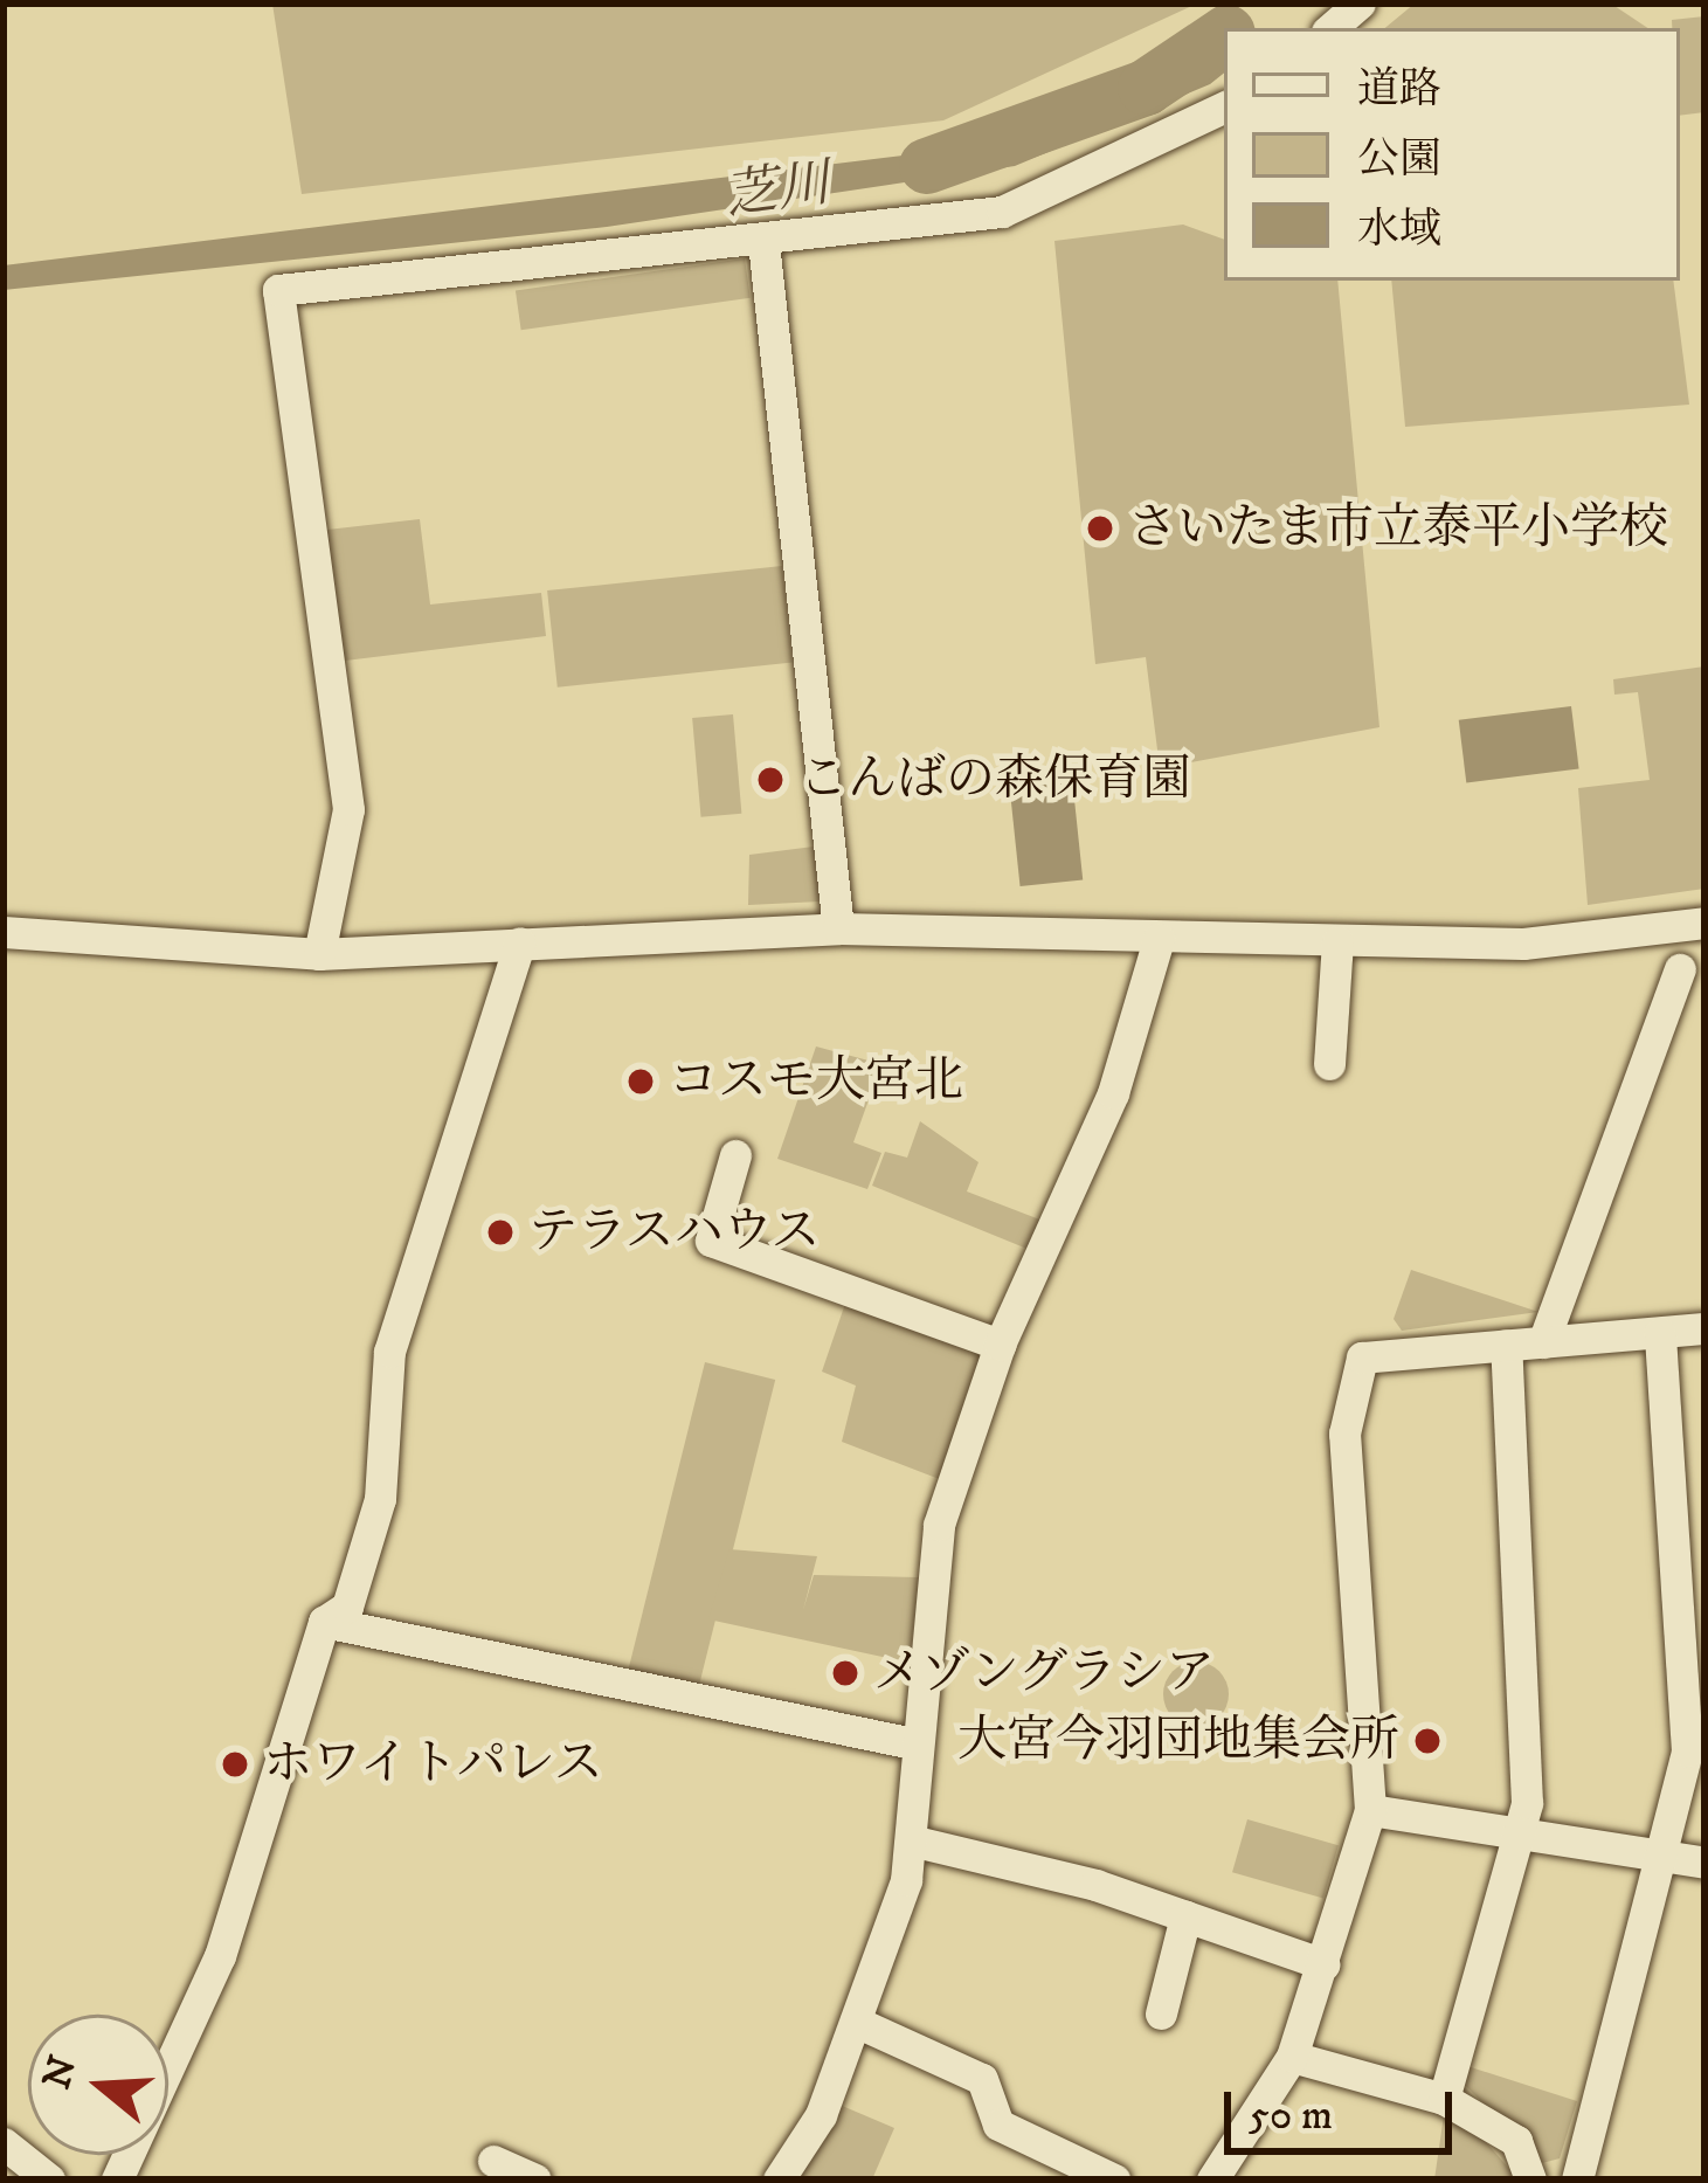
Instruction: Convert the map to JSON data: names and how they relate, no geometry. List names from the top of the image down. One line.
{"water":["芝川"],"places":["さいたま市立泰平小学校","こんばの森保育園","コスモ大宮北","テラスハウス","メゾングラシア","大宮今羽団地集会所","ホワイトパレス"],"legend":["道路","公園","水域"],"scale_bar":"50 m","north":"left"}
